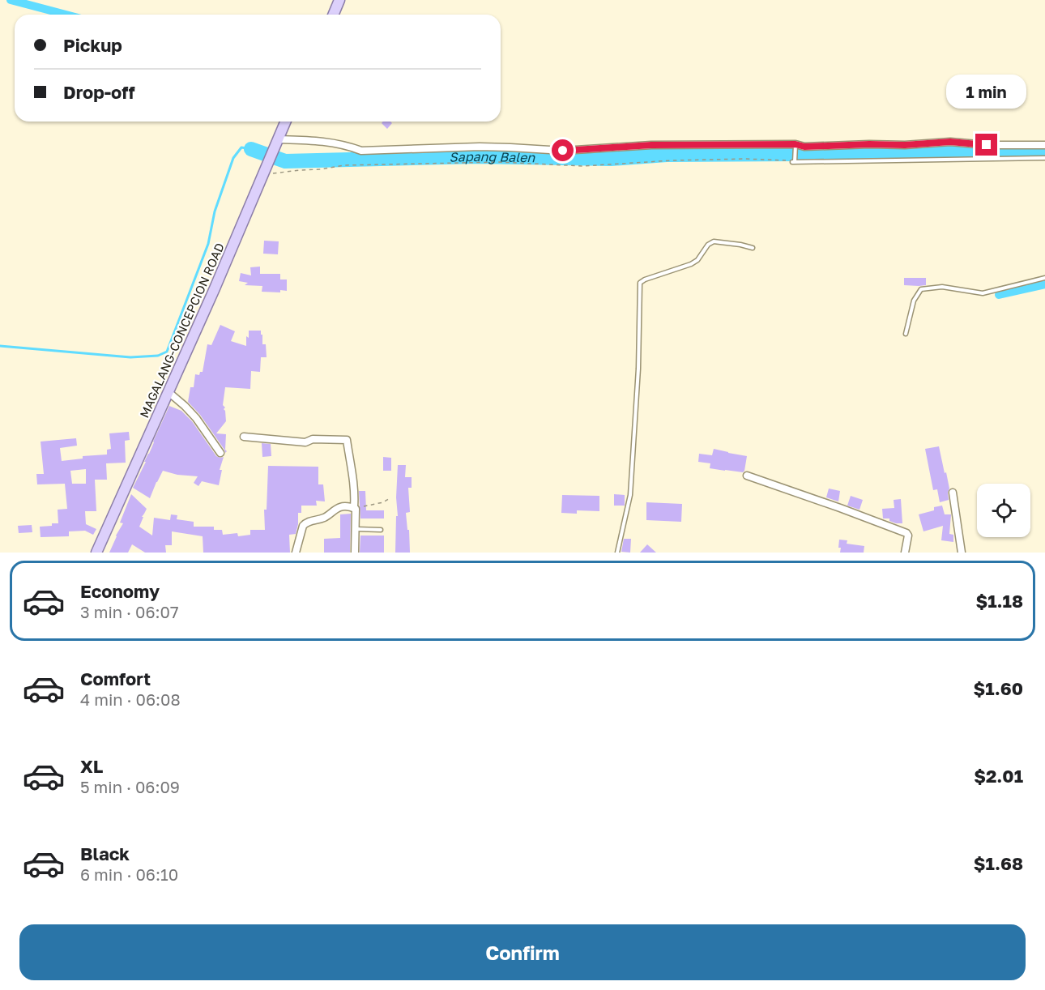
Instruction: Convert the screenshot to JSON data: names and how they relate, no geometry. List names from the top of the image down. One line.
{"streets":{"main road":["MAGALANG-CONCEPCION ROAD"]},"water":["Sapang Balen"],"page":{"banner":["Pickup","Drop-off"],"bubble":"1 min","list":[{"name":"Economy","note":"3 min · 06:07","value":"$1.18"},{"name":"Comfort","note":"4 min · 06:08","value":"$1.60"},{"name":"XL","note":"5 min · 06:09","value":"$2.01"},{"name":"Black","note":"6 min · 06:10","value":"$1.68"}],"buttons":"Confirm"}}
